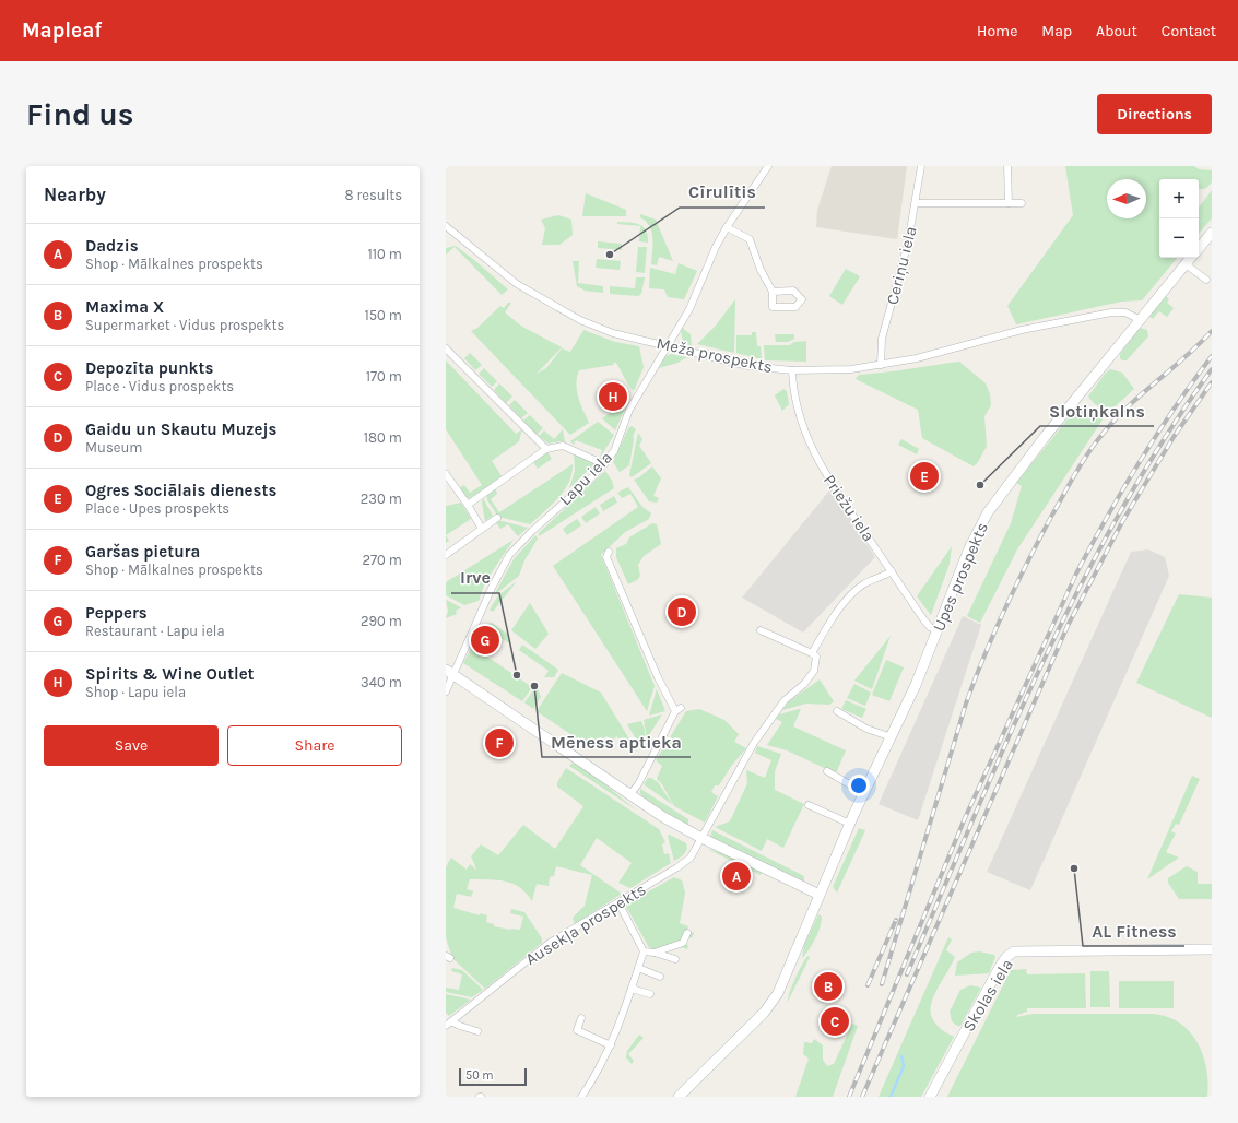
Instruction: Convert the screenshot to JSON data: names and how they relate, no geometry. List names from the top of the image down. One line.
{"streets":{"main road":["Upes prospekts","Skolas iela"],"street":["Ceriņu iela","Meža prospekts","Lapu iela","Priežu iela","Ausekļa prospekts"]},"crossings":[["Ceriņu iela","Meža prospekts"],["Meža prospekts","Lapu iela"],["Meža prospekts","Priežu iela"],["Meža prospekts","Upes prospekts"],["Priežu iela","Upes prospekts"]],"places":["Cīrulītis","Slotiņkalns","Irve","Mēness aptieka","AL Fitness"],"scale_bar":"50 m","north":"left","page":{"header":"Mapleaf","nav":["Home","Map","About","Contact"],"buttons":["Directions",["Save","Share"]],"title":"Find us","heading":["Nearby","8 results"],"map_buttons":["+","−"],"list":[{"mark":"A","name":"Dadzis","note":"Shop · Mālkalnes prospekts","value":"110 m"},{"mark":"B","name":"Maxima X","note":"Supermarket · Vidus prospekts","value":"150 m"},{"mark":"C","name":"Depozīta punkts","note":"Place · Vidus prospekts","value":"170 m"},{"mark":"D","name":"Gaidu un Skautu Muzejs","note":"Museum","value":"180 m"},{"mark":"E","name":"Ogres Sociālais dienests","note":"Place · Upes prospekts","value":"230 m"},{"mark":"F","name":"Garšas pietura","note":"Shop · Mālkalnes prospekts","value":"270 m"},{"mark":"G","name":"Peppers","note":"Restaurant · Lapu iela","value":"290 m"},{"mark":"H","name":"Spirits & Wine Outlet","note":"Shop · Lapu iela","value":"340 m"}],"pins":["H","E","D","G","F","A","B","C"],"scale":"50 m"}}
